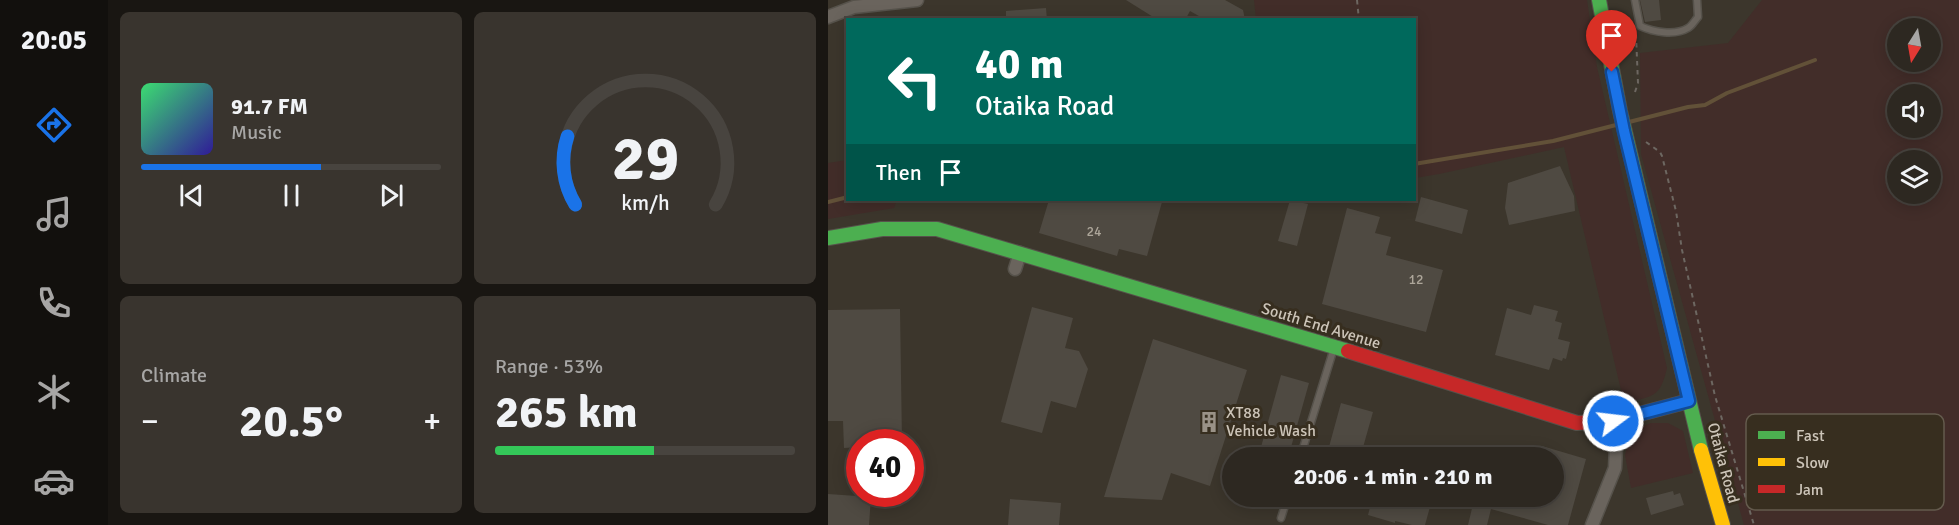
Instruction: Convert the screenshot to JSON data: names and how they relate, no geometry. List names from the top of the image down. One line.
{"streets":{"main road":["South End Avenue","Otaika Road"]},"crossings":[["South End Avenue","Otaika Road"]],"places":{"building":["XT88 Vehicle Wash"]},"house_numbers":["24","12"],"legend":["Fast","Slow","Jam"],"north":"bottom","page":{"tabs":"20:05","turn":["40 m","Otaika Road"],"song":["91.7 FM","Music"],"then":"Then","tile":["Climate",["Range · 53%","265 km"]],"heat":["−","20.5°","+"],"limit":"40","trip":"20:06 · 1 min · 210 m","gauge":["29","km/h"]}}
